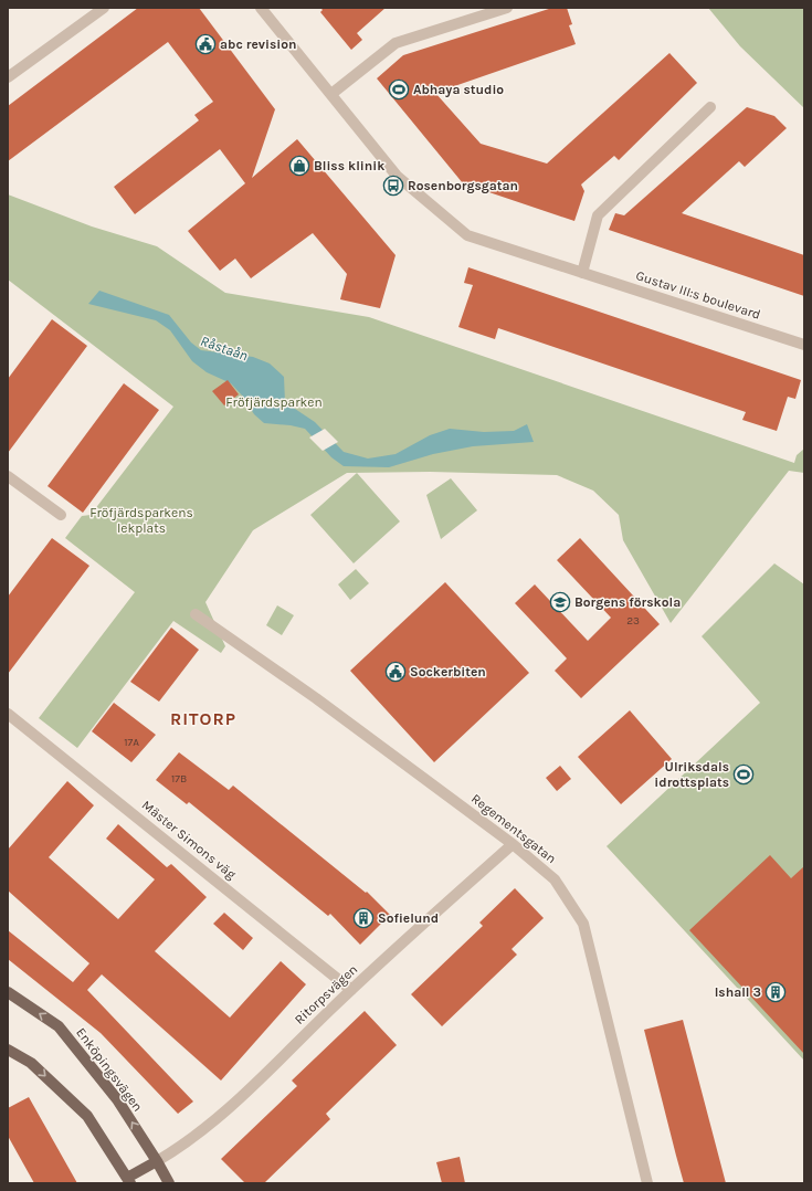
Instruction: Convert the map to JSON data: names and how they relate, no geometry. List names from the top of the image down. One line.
{"streets":{"main road":["Enköpingsvägen"],"street":["Gustav III:s boulevard","Regementsgatan","Mäster Simons väg","Ritorpsvägen"]},"crossings":[["Regementsgatan","Ritorpsvägen"],["Mäster Simons väg","Ritorpsvägen"],["Ritorpsvägen","Enköpingsvägen"]],"districts":["RITORP"],"water":["Råstaån"],"parks":["Fröfjärdsparken","Fröfjärdsparkens lekplats"],"places":{"public building":["abc revision","Sockerbiten"],"sports":["Abhaya studio","Ulriksdals idrottsplats"],"shop":["Bliss klinik"],"bus stop":["Rosenborgsgatan"],"school or university":["Borgens förskola"],"building":["Sofielund","Ishall 3"]},"house_numbers":["23","17A","17B"]}
